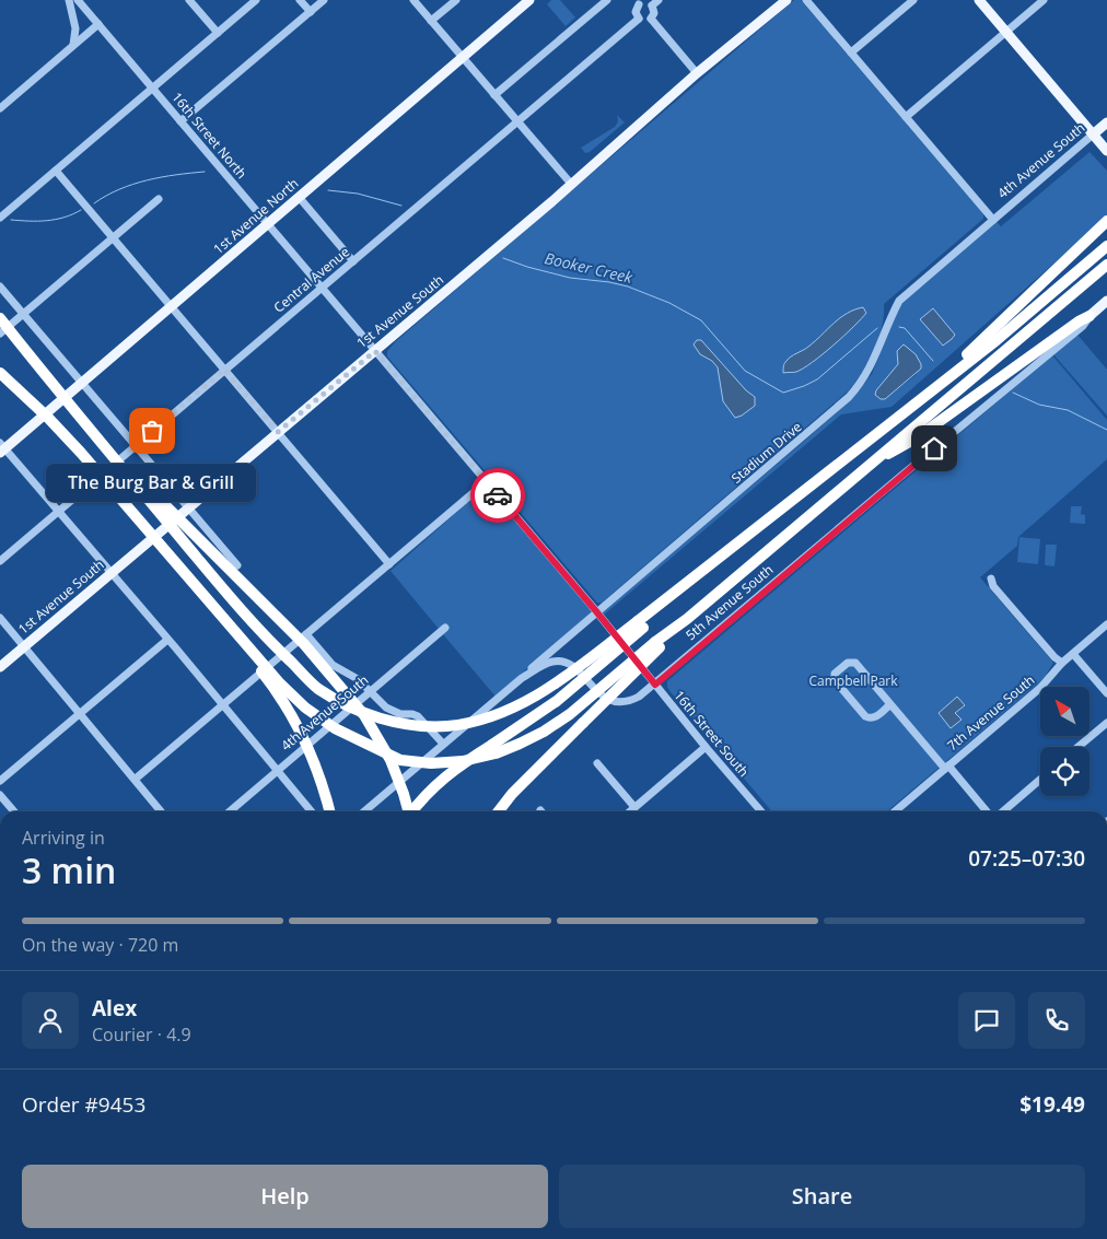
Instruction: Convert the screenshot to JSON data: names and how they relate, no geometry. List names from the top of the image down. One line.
{"streets":{"main road":["4th Avenue South","1st Avenue North","1st Avenue South","5th Avenue South"],"street":["16th Street North","Central Avenue","Stadium Drive","7th Avenue South","16th Street South"]},"crossings":[["16th Street North","1st Avenue North"],["16th Street North","Central Avenue"],["16th Street North","16th Street South"],["4th Avenue South","Stadium Drive"],["Central Avenue","16th Street South"],["1st Avenue South","16th Street South"],["Stadium Drive","5th Avenue South"],["Stadium Drive","16th Street South"],["5th Avenue South","16th Street South"]],"water":["Booker Creek"],"parks":["Campbell Park"],"places":["The Burg Bar & Grill"],"north":"top left","page":{"bubble":"The Burg Bar & Grill","heading":["3 min","Arriving in","07:25–07:30"],"panel":["Alex","Courier · 4.9","Order #9453","$19.49"],"bar":"On the way · 720 m","buttons":["Help","Share"]}}
